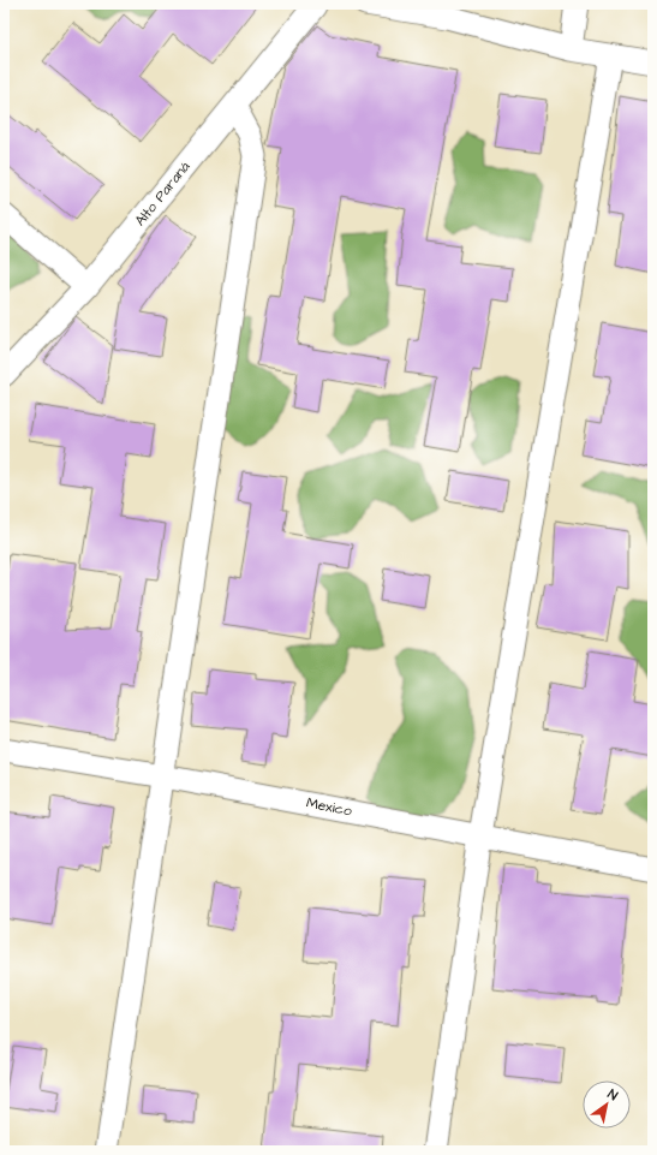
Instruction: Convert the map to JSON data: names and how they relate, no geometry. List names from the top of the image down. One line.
{"streets":{"street":["Alto Paraná","Mexico"]},"north":"top right"}
